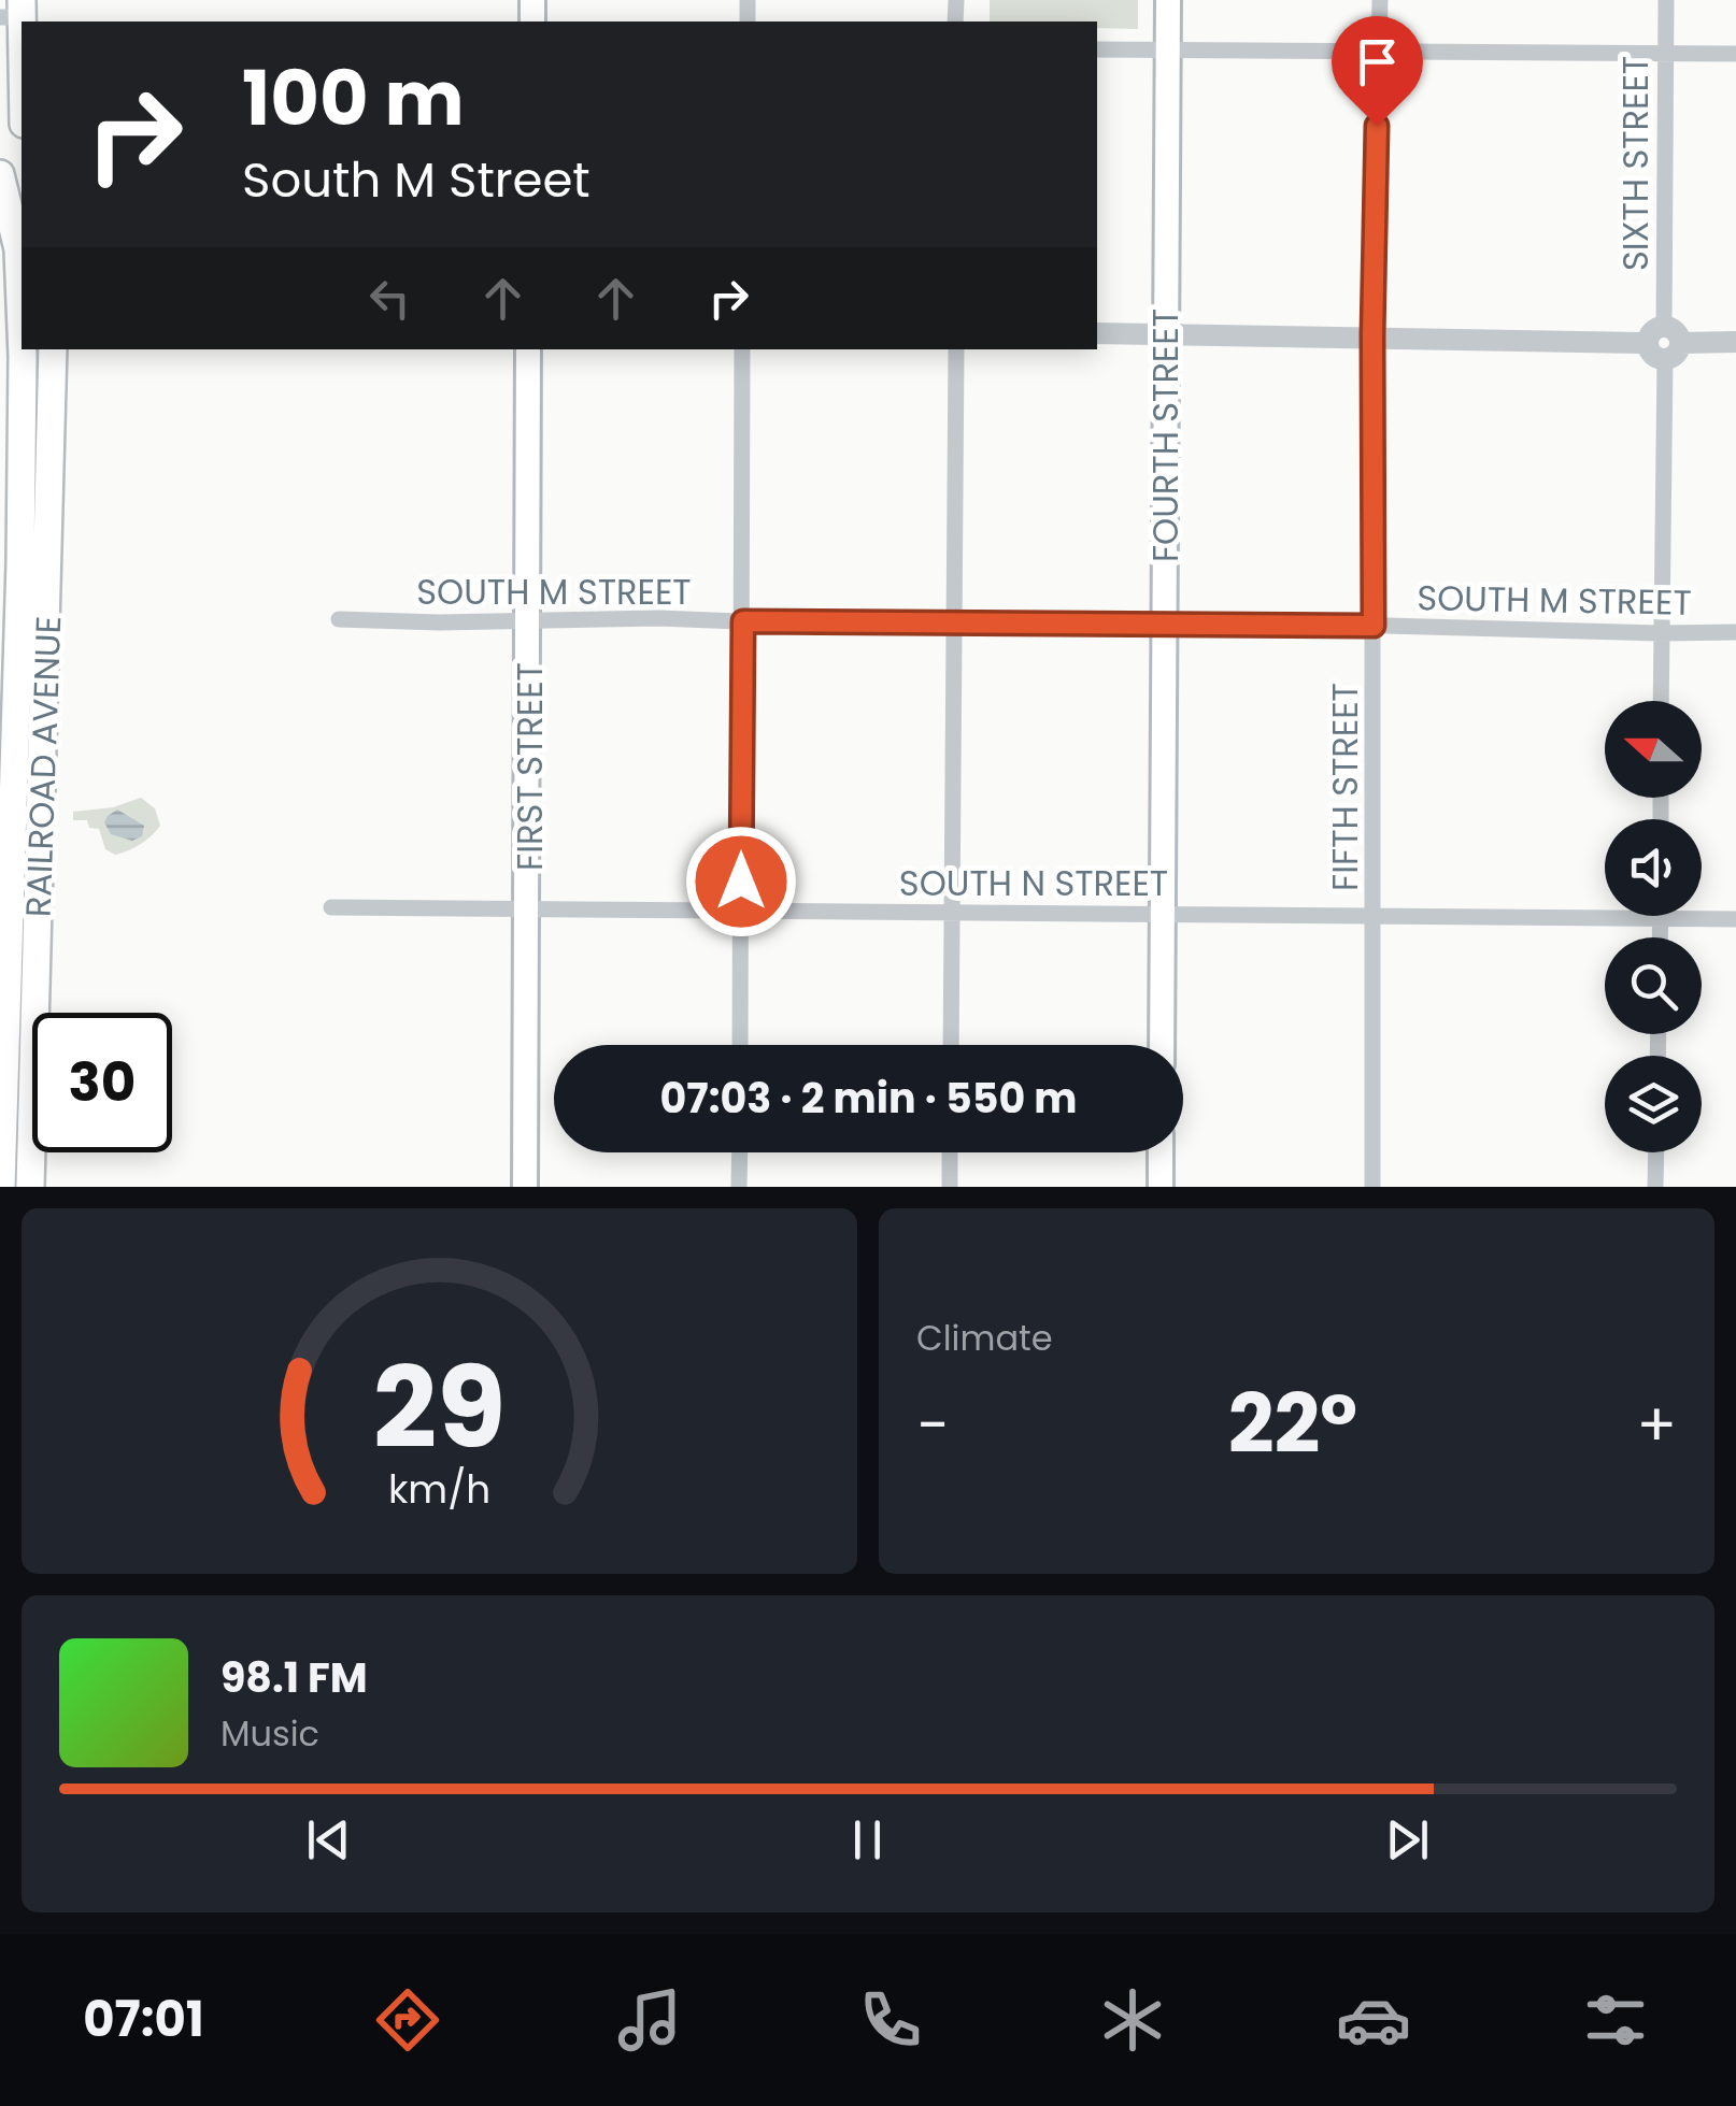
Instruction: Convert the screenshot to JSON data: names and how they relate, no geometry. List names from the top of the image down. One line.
{"streets":{"main road":["FOURTH STREET","RAILROAD AVENUE","FIRST STREET"],"street":["SIXTH STREET","SOUTH M STREET","FIFTH STREET","SOUTH N STREET"]},"crossings":[["SIXTH STREET","SOUTH M STREET"],["FOURTH STREET","SOUTH M STREET"],["FOURTH STREET","SOUTH N STREET"],["SOUTH M STREET","FIRST STREET"],["SOUTH M STREET","FIFTH STREET"],["FIRST STREET","SOUTH N STREET"],["FIFTH STREET","SOUTH N STREET"]],"north":"left","page":{"turn":["100 m","South M Street"],"limit":"30","trip":"07:03 · 2 min · 550 m","tile":"Climate","heat":["−","22°","+"],"song":["98.1 FM","Music"],"tabs":"07:01","gauge":["29","km/h"]}}
